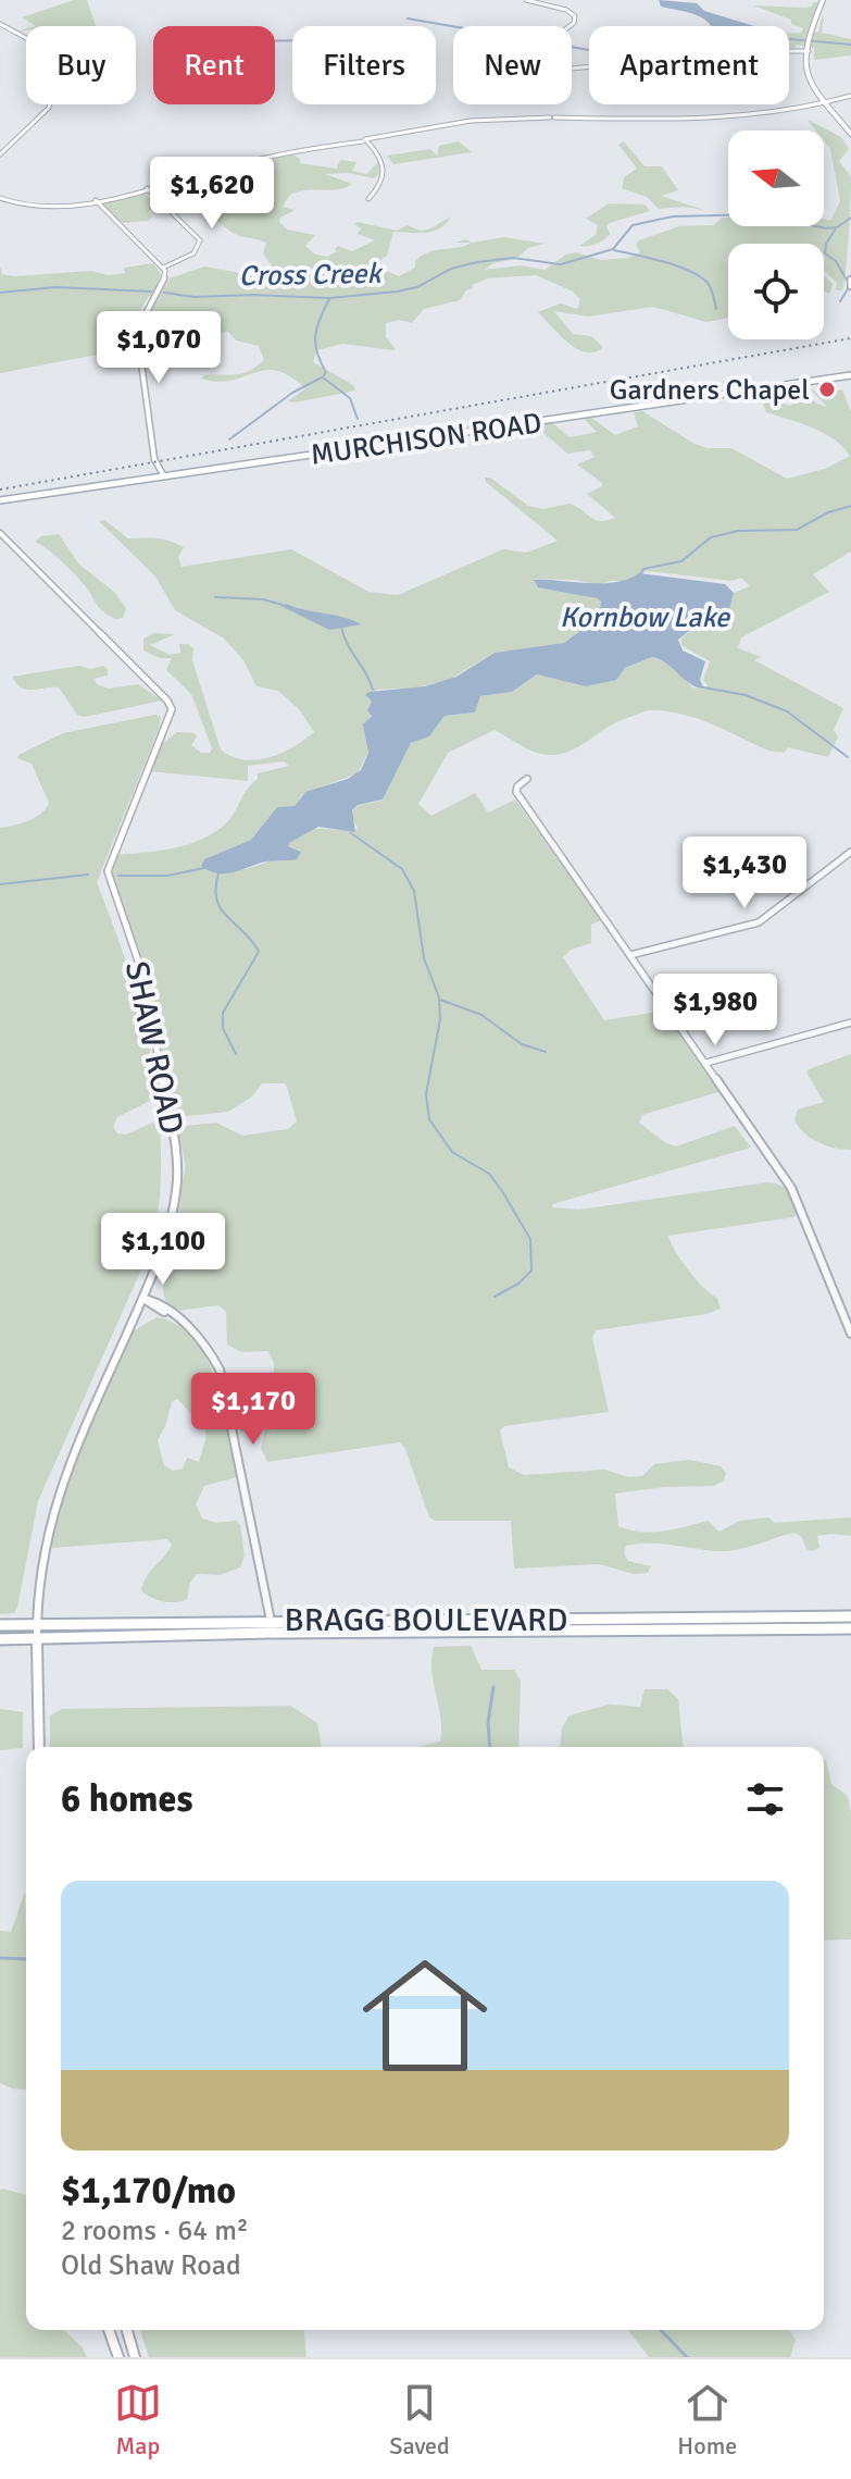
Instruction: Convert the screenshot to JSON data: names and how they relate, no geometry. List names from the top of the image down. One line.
{"streets":{"main road":["MURCHISON ROAD","SHAW ROAD","BRAGG BOULEVARD"]},"crossings":[["SHAW ROAD","BRAGG BOULEVARD"]],"water":["Cross Creek","Kornbow Lake"],"places":["Gardners Chapel"],"north":"left","page":{"chip":["Buy","Rent","Filters","New","Apartment"],"price":["$1,620","$1,070","$1,430","$1,980","$1,100","$1,170"],"heading":"6 homes","list":[{"name":"$1,170/mo","note":"2 rooms · 64 m² · Old Shaw Road"}],"tabs":["Map","Saved","Home"]}}
